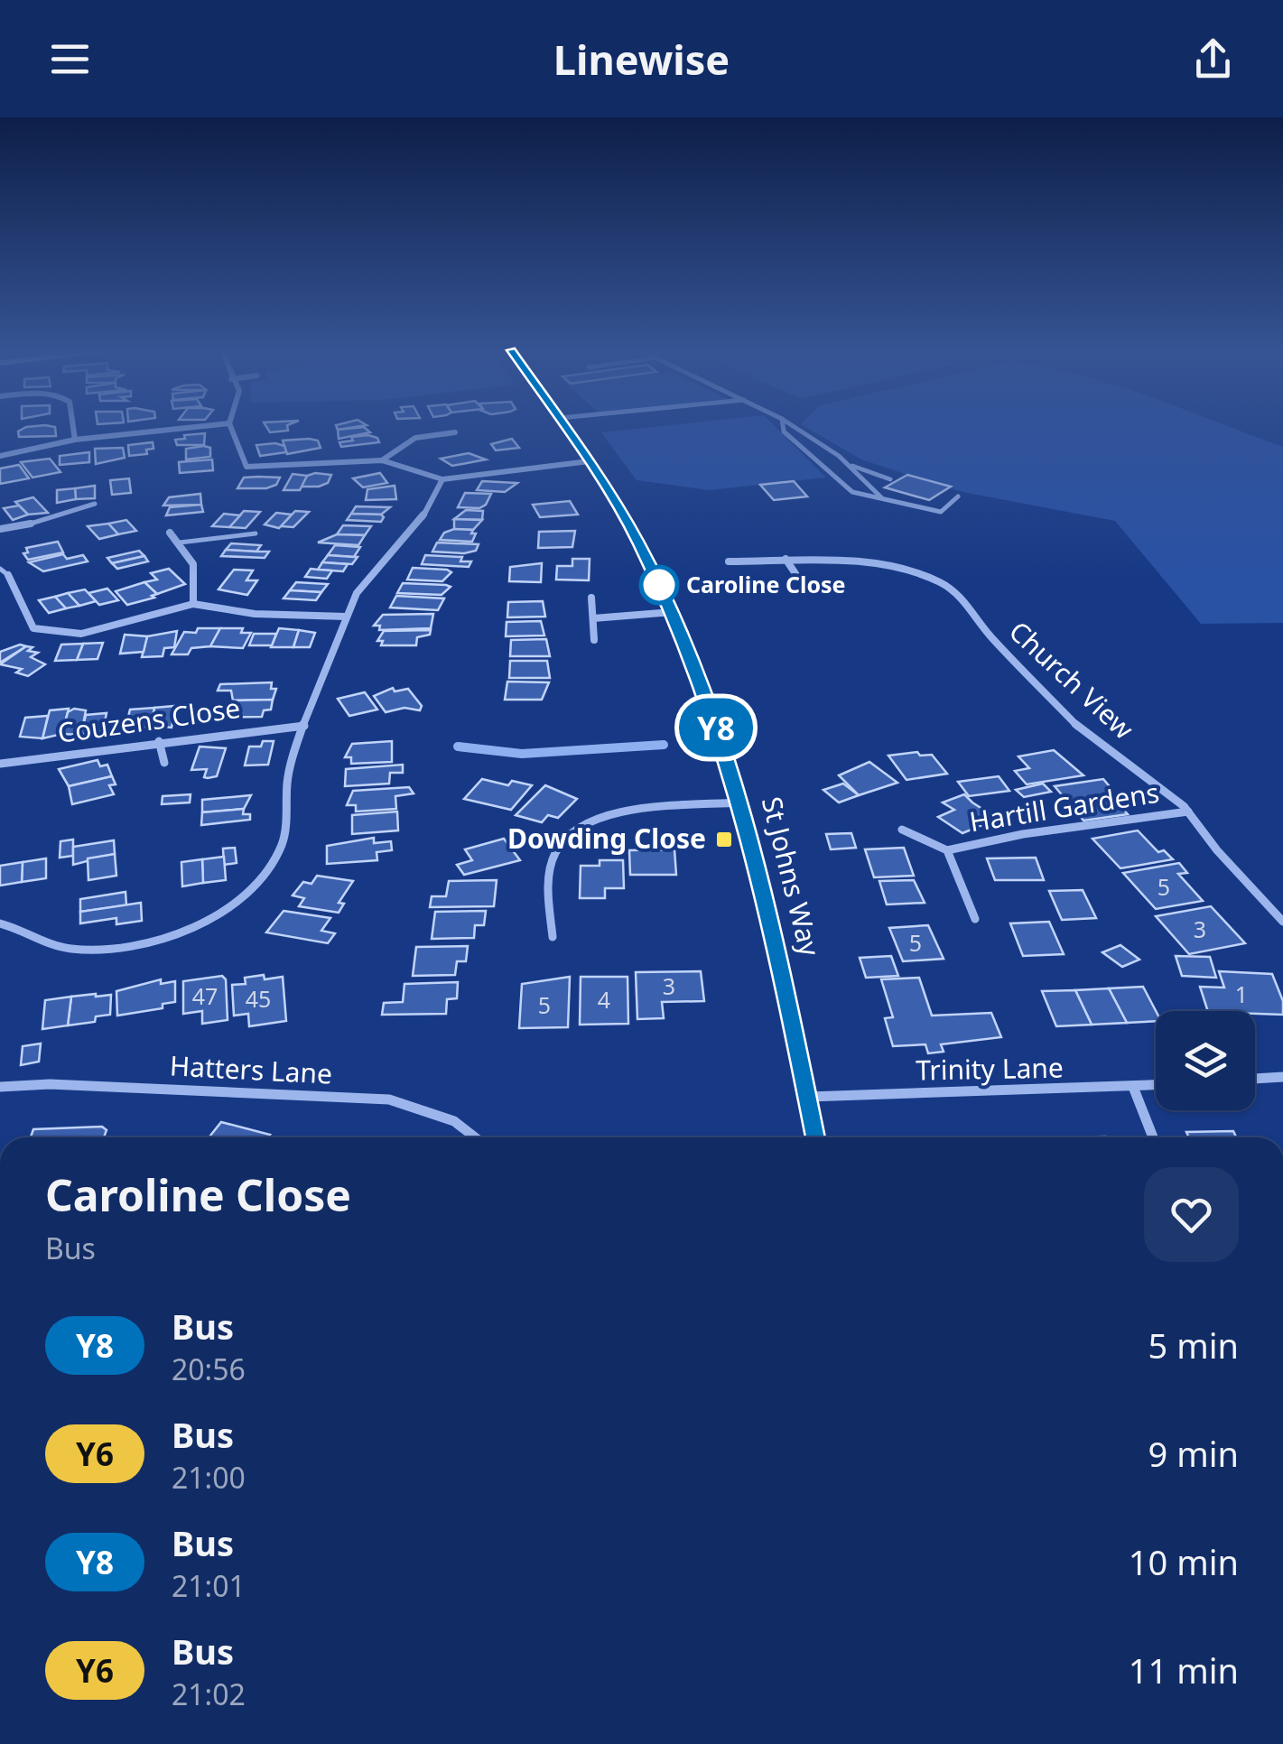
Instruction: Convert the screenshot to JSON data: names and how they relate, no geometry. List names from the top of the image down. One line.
{"streets":{"street":["Church View","Couzens Close","Hartill Gardens","St Johns Way","Trinity Lane","Hatters Lane"]},"crossings":[["Church View","Hartill Gardens"],["St Johns Way","Trinity Lane"]],"places":{"other":["Caroline Close"],"transit":["Dowding Close"]},"lines":["bus line Y8"],"house_numbers":["5","3","5","3","1","47","45","4","5"],"page":{"header":"Linewise","on_map":"Y8","heading":["Caroline Close","Bus"],"list":[{"mark":"Y8","name":"Bus","note":"20:56","value":"5 min"},{"mark":"Y6","name":"Bus","note":"21:00","value":"9 min"},{"mark":"Y8","name":"Bus","note":"21:01","value":"10 min"},{"mark":"Y6","name":"Bus","note":"21:02","value":"11 min"}]}}
